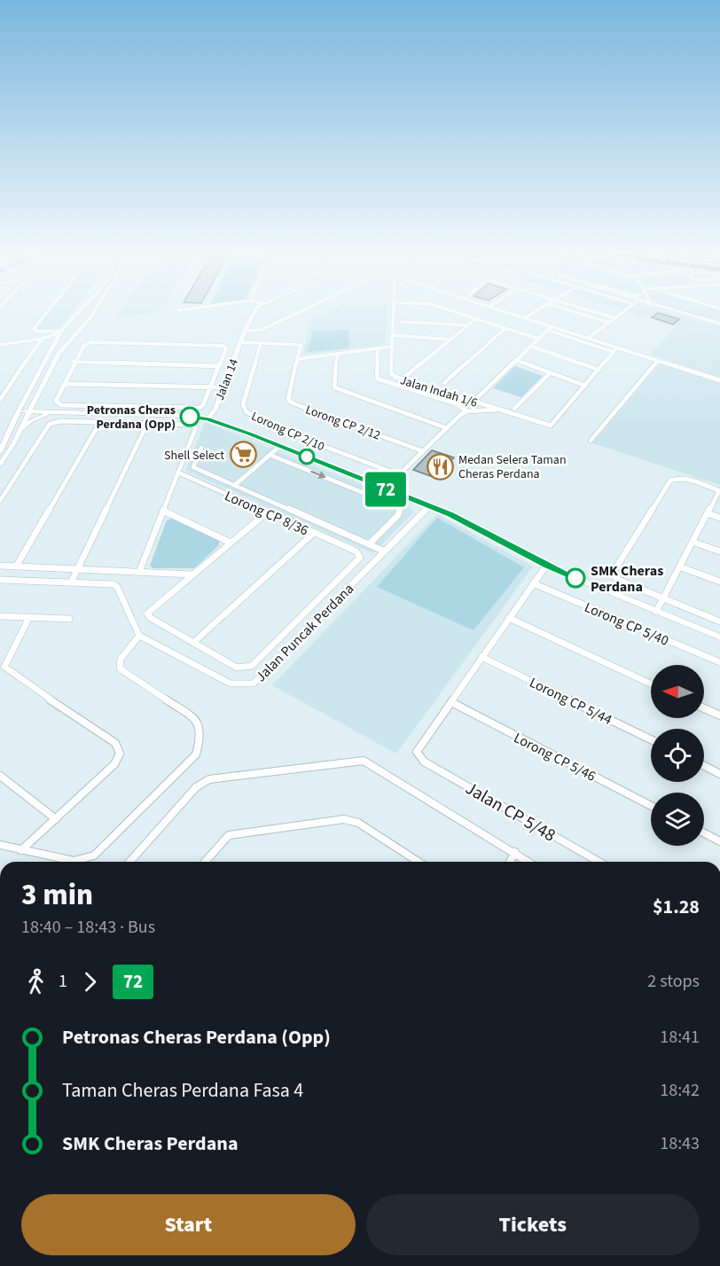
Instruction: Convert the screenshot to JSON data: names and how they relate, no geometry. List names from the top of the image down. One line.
{"streets":{"street":["Jalan 14","Jalan Indah 1/6","Lorong CP 2/12","Lorong CP 2/10","Lorong CP 8/36","Lorong CP 5/40","Jalan Puncak Perdana","Lorong CP 5/44","Lorong CP 5/46","Jalan CP 5/48"]},"crossings":[["Lorong CP 2/12","Lorong CP 2/10"],["Lorong CP 5/46","Jalan CP 5/48"]],"places":{"other":["Petronas Cheras Perdana (Opp)","SMK Cheras Perdana"],"supermarket":["Shell Select"],"restaurant":["Medan Selera Taman Cheras Perdana"]},"lines":["bus line 72"],"north":"left","page":{"on_map":"72","heading":["3 min","18:40 – 18:43 · Bus","$1.28"],"legs":["1","72","2 stops"],"list":[{"name":"Petronas Cheras Perdana (Opp)","value":"18:41"},{"name":"Taman Cheras Perdana Fasa 4","value":"18:42"},{"name":"SMK Cheras Perdana","value":"18:43"}],"buttons":["Start","Tickets"]}}
